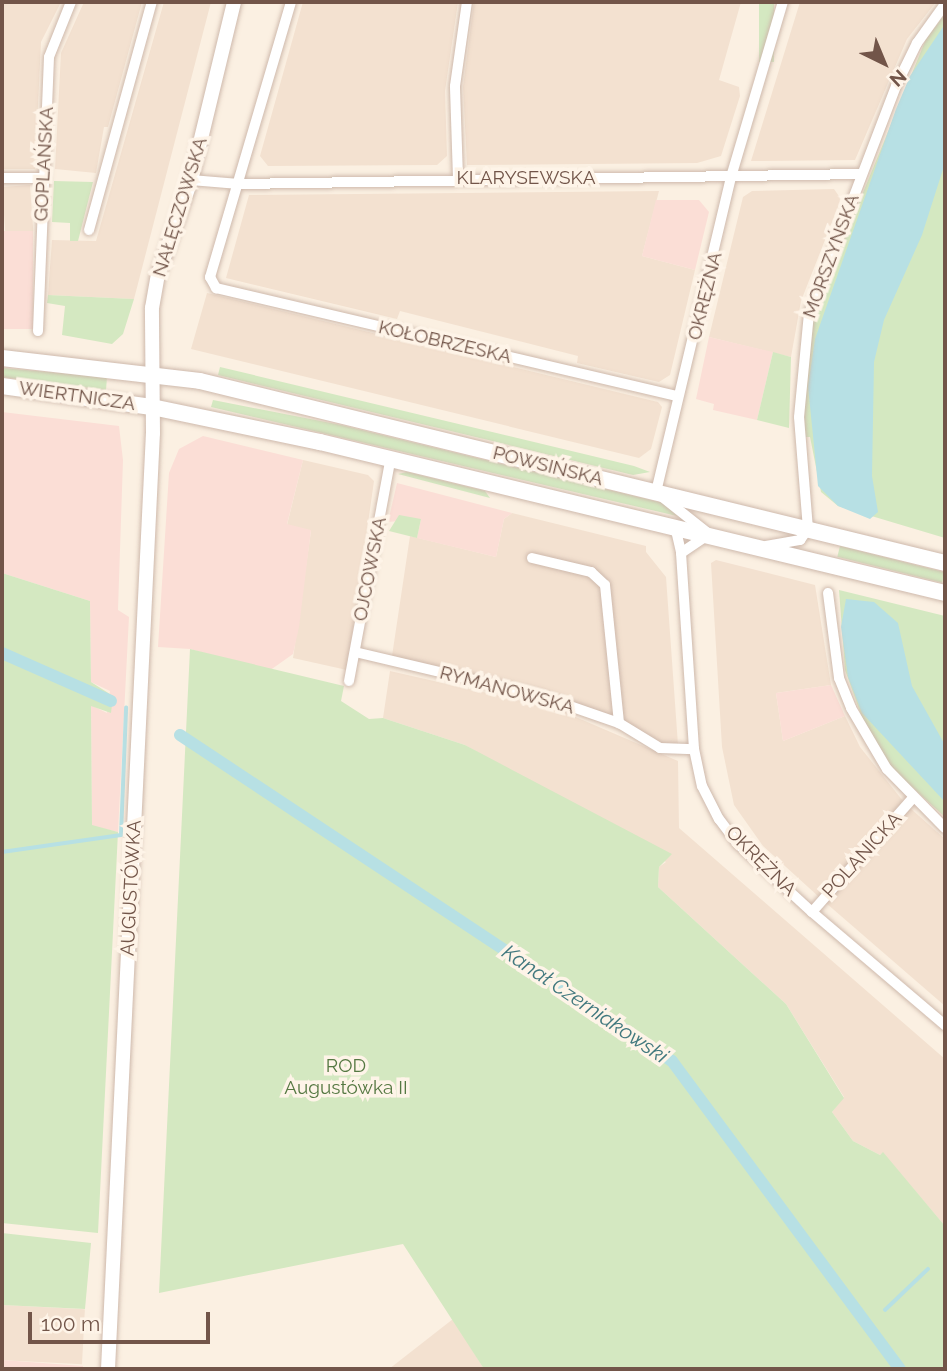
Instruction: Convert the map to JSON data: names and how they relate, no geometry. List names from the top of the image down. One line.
{"streets":{"main road":["WIERTNICZA","POWSIŃSKA"],"street":["GOPLAŃSKA","KLARYSEWSKA","NAŁĘCZOWSKA","MORSZYŃSKA","OKRĘŻNA","KOŁOBRZESKA","OJCOWSKA","RYMANOWSKA","POLANICKA","AUGUSTÓWKA"]},"crossings":[["KLARYSEWSKA","NAŁĘCZOWSKA"],["KLARYSEWSKA","MORSZYŃSKA"],["KLARYSEWSKA","OKRĘŻNA"],["KLARYSEWSKA","KOŁOBRZESKA"],["NAŁĘCZOWSKA","WIERTNICZA"],["NAŁĘCZOWSKA","POWSIŃSKA"],["NAŁĘCZOWSKA","AUGUSTÓWKA"],["MORSZYŃSKA","POWSIŃSKA"],["OKRĘŻNA","KOŁOBRZESKA"],["OKRĘŻNA","POWSIŃSKA"],["OKRĘŻNA","RYMANOWSKA"],["OKRĘŻNA","POLANICKA"],["WIERTNICZA","POWSIŃSKA"],["WIERTNICZA","AUGUSTÓWKA"],["POWSIŃSKA","OJCOWSKA"],["POWSIŃSKA","AUGUSTÓWKA"],["OJCOWSKA","RYMANOWSKA"]],"water":["Kanał Czerniakowski"],"parks":["ROD Augustówka II"],"scale_bar":"100 m","north":"bottom right"}
